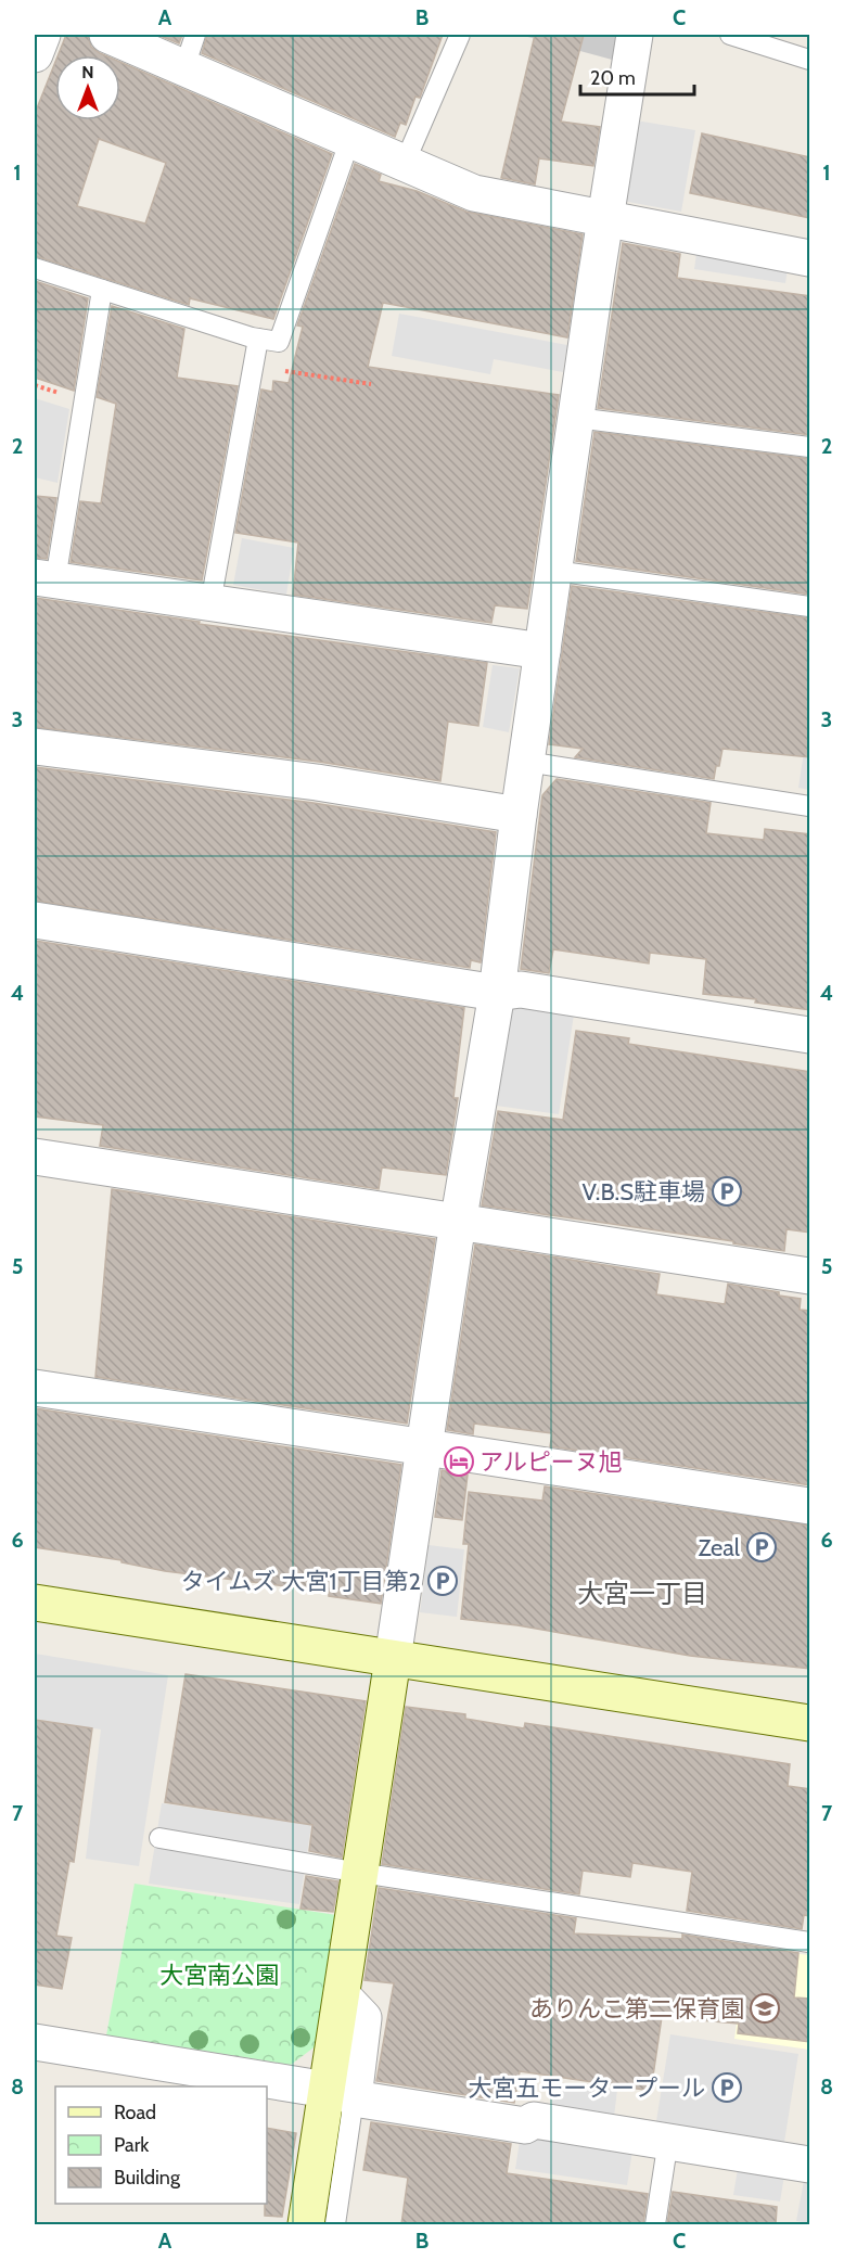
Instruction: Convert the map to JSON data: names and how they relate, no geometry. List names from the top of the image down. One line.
{"districts":["大宮一丁目"],"parks":["大宮南公園"],"places":{"parking":["V.B.S駐車場","Zeal","タイムズ 大宮1丁目第2","大宮五モータープール"],"hotel":["アルピーヌ旭"],"school or university":["ありんこ第二保育園"]},"legend":["Road","Park","Building"],"scale_bar":"20 m","north":"top","grid":{"columns":["A","B","C"],"rows":["1","2","3","4","5","6","7","8"]}}
